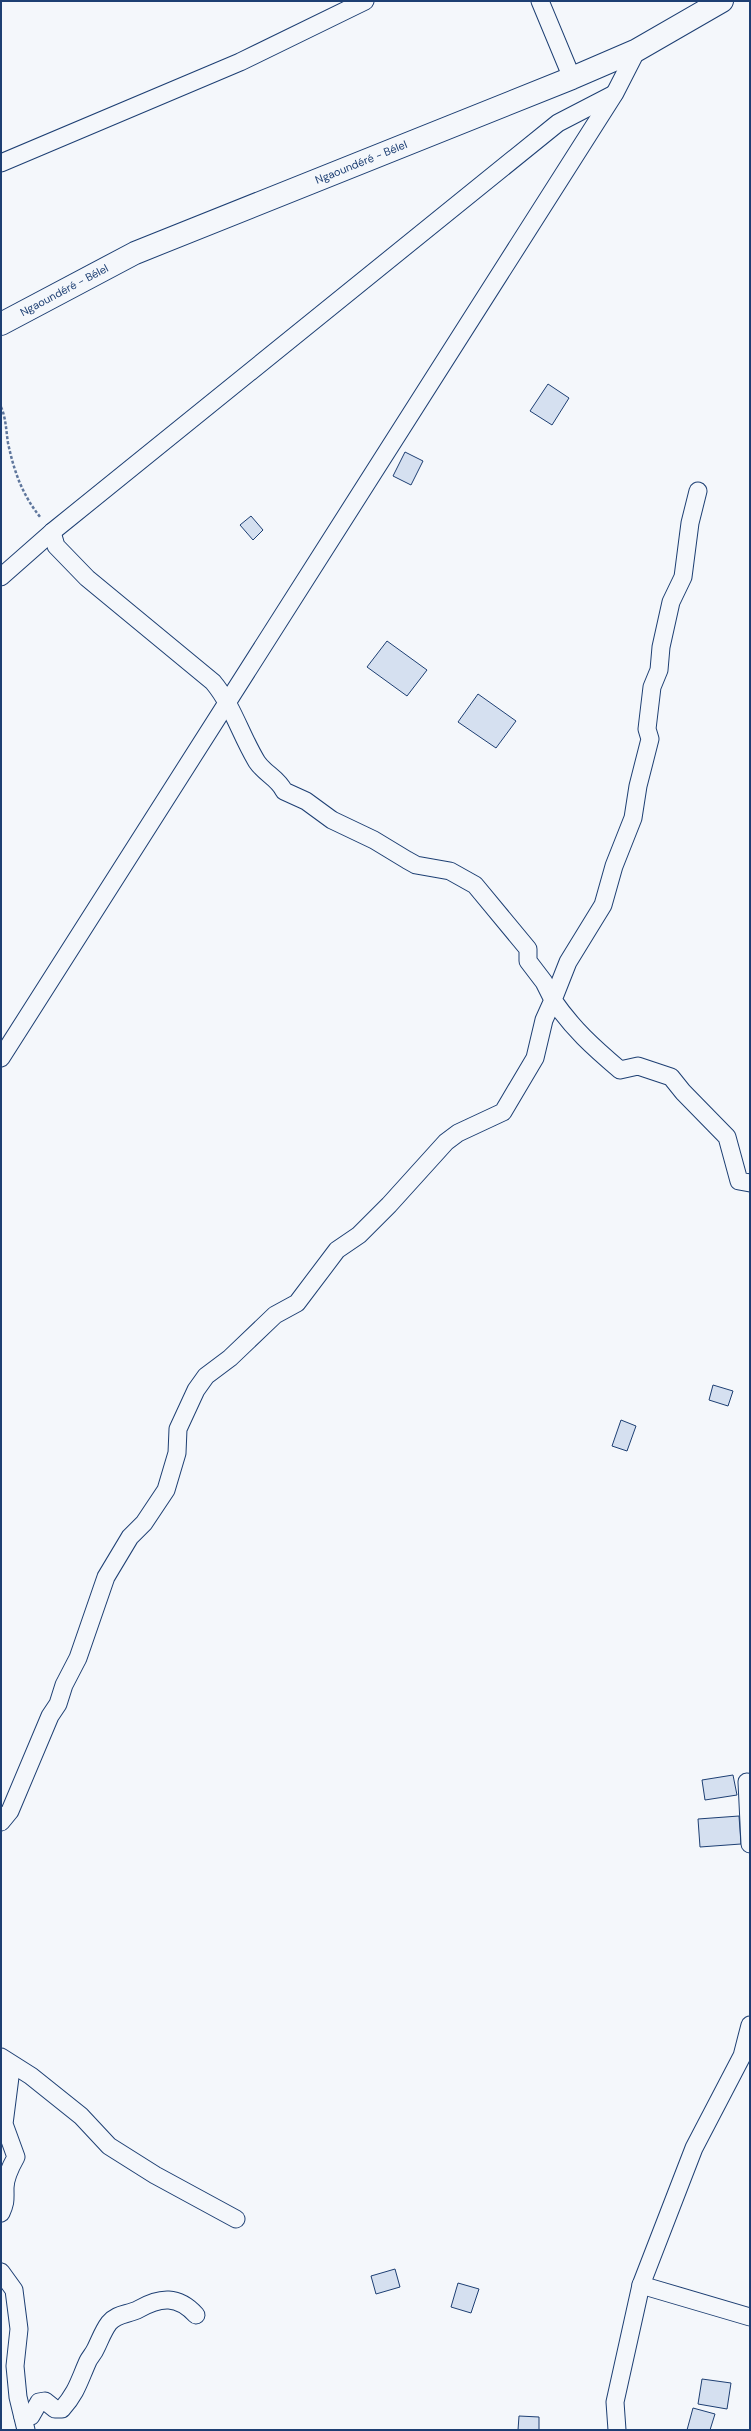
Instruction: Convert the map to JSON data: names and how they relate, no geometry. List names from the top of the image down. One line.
{"streets":{"main road":["Ngaoundéré - Bélel"]}}
